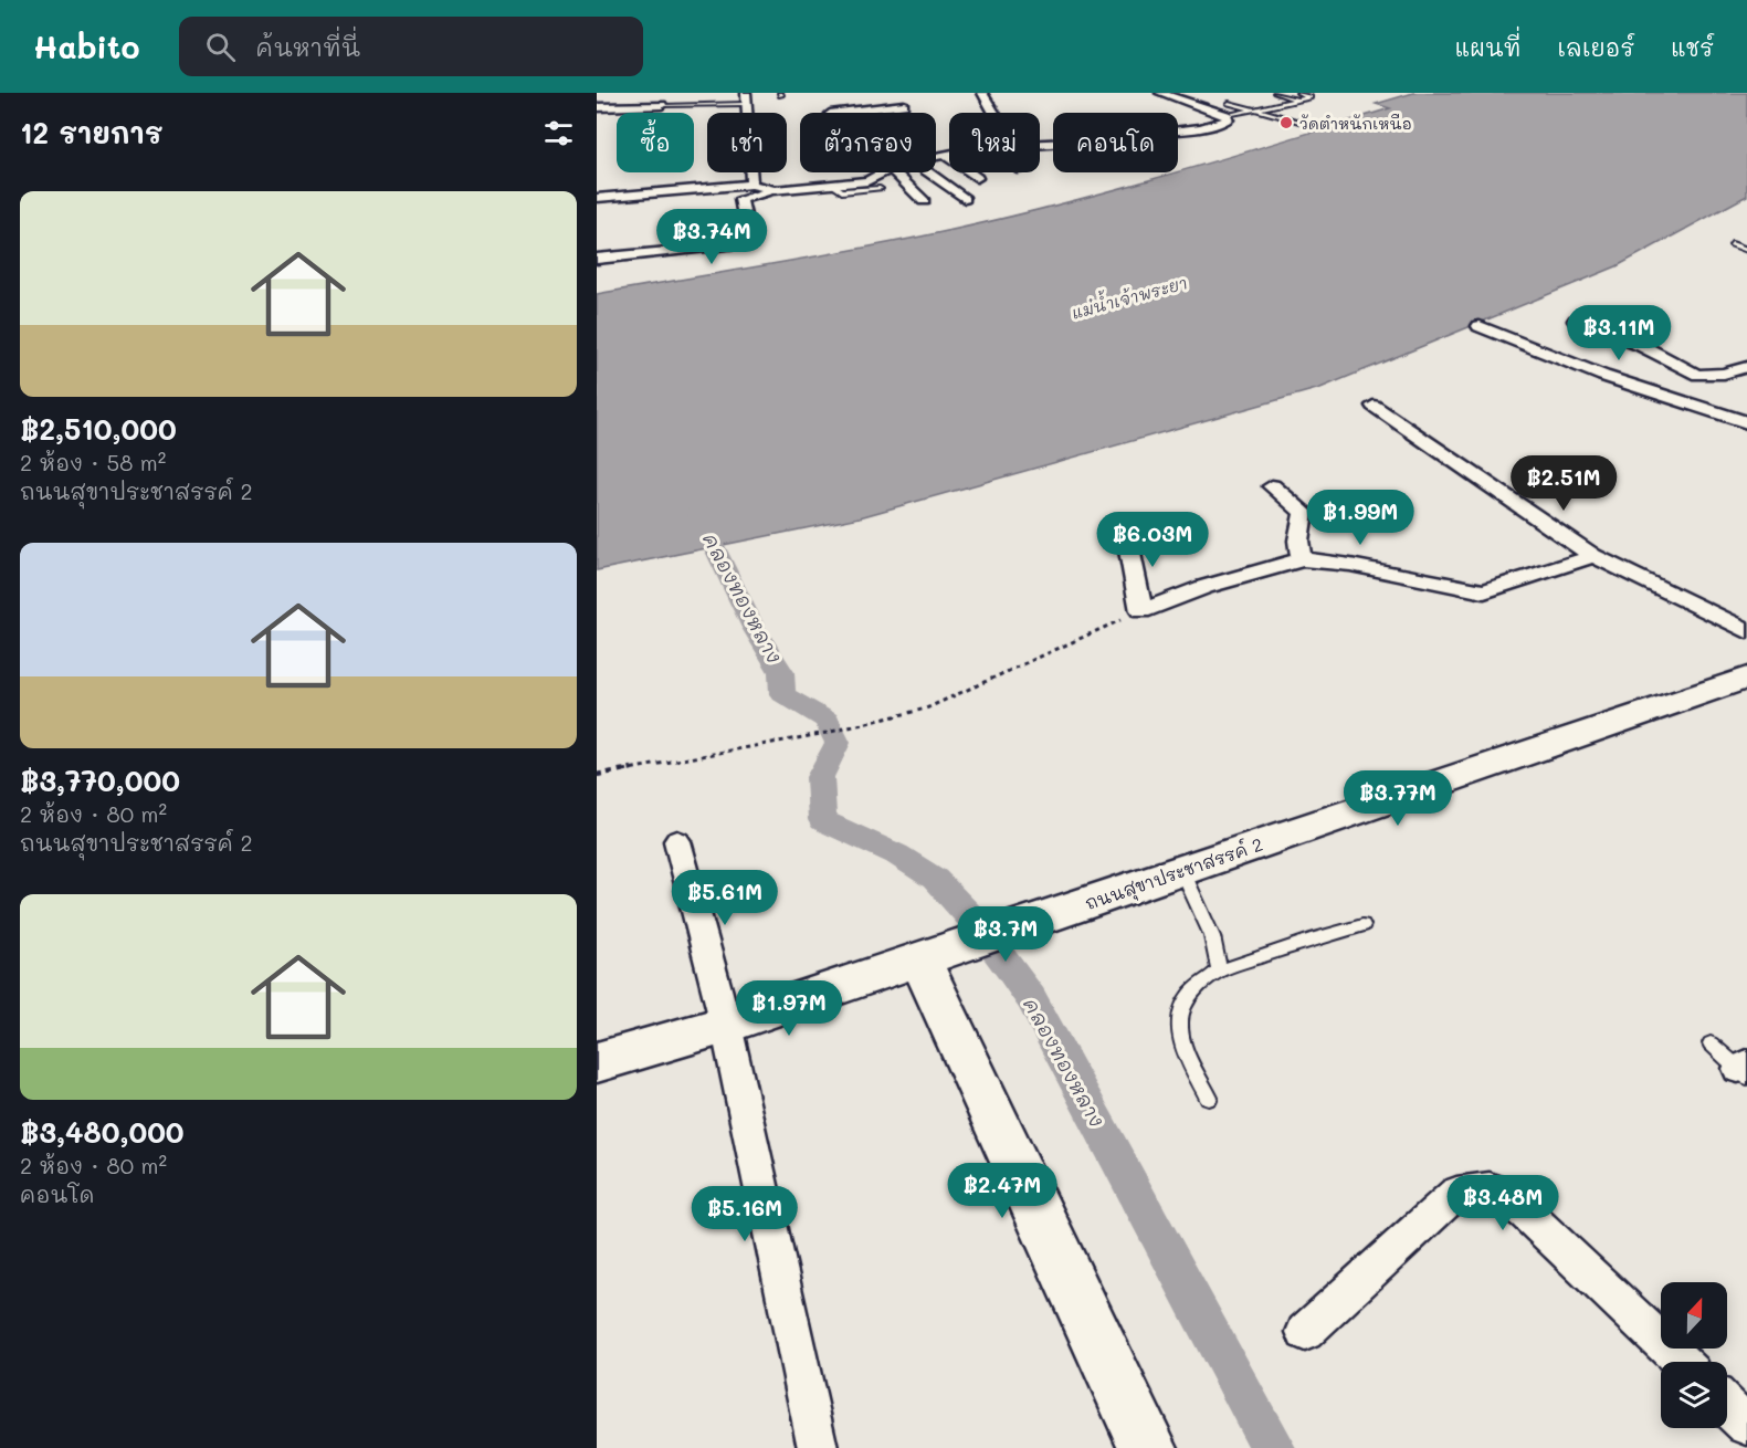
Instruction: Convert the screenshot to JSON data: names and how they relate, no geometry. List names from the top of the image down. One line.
{"streets":{"street":["ถนนสุขาประชาสรรค์ 2"]},"water":["แม่น้ำเจ้าพระยา","คลองทองหลาง"],"places":["วัดตำหนักเหนือ"],"north":"top","page":{"header":"Habito","search":"ค้นหาที่นี่","nav":["แผนที่","เลเยอร์","แชร์"],"heading":"12 รายการ","chip":["ซื้อ","เช่า","ตัวกรอง","ใหม่","คอนโด"],"list":[{"name":"฿2,510,000","note":"2 ห้อง · 58 m² · ถนนสุขาประชาสรรค์ 2"},{"name":"฿3,770,000","note":"2 ห้อง · 80 m² · ถนนสุขาประชาสรรค์ 2"},{"name":"฿3,480,000","note":"2 ห้อง · 80 m² · คอนโด"}],"price":["฿3.74M","฿3.11M","฿2.51M","฿1.99M","฿6.03M","฿3.77M","฿5.61M","฿3.7M","฿1.97M","฿2.47M","฿3.48M","฿5.16M"]}}
